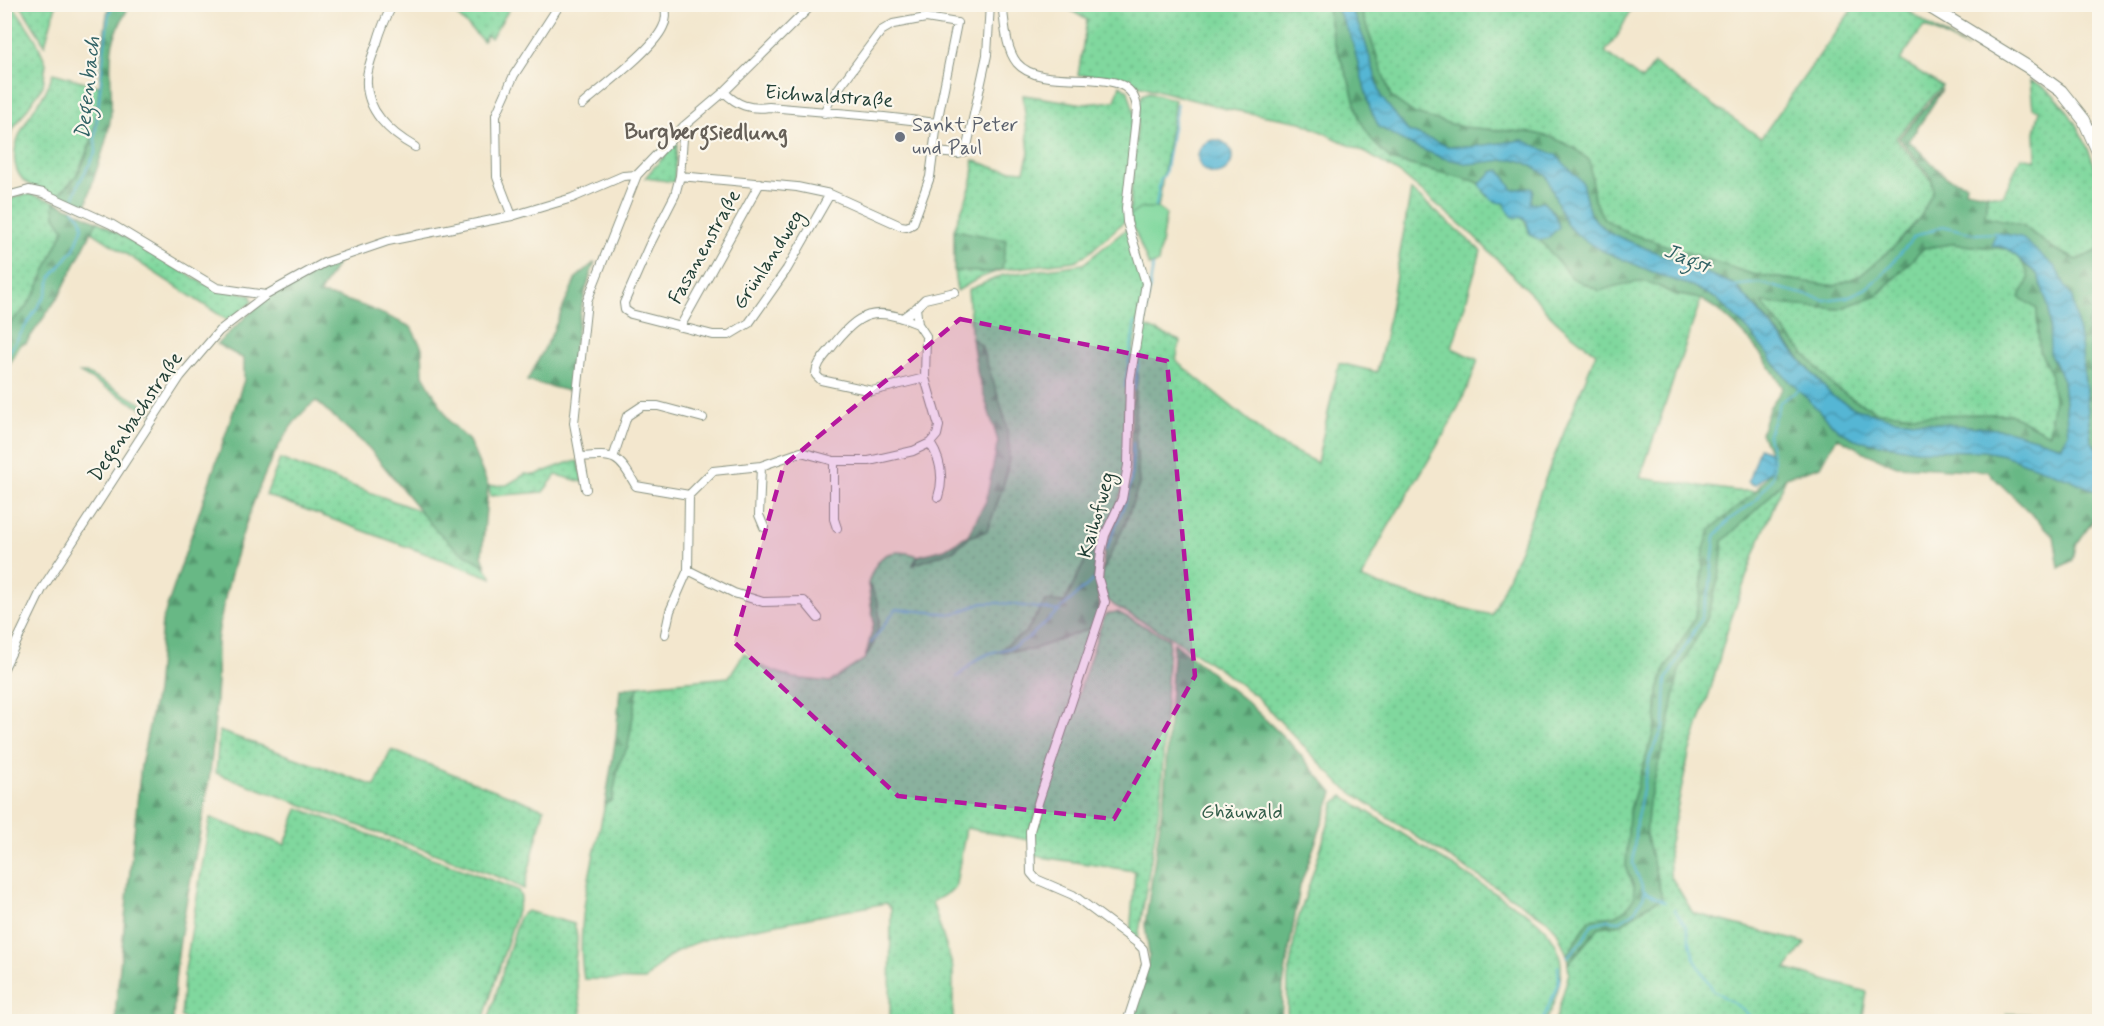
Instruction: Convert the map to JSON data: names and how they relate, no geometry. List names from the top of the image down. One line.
{"streets":{"street":["Eichwaldstraße","Fasanenstraße","Grünlandweg","Degenbachstraße","Kaihofweg"]},"crossings":[["Fasanenstraße","Grünlandweg"]],"districts":["Burgbergsiedlung"],"water":["Degenbach","Jagst"],"parks":["Ghäuwald"],"places":["Sankt Peter und Paul"]}
